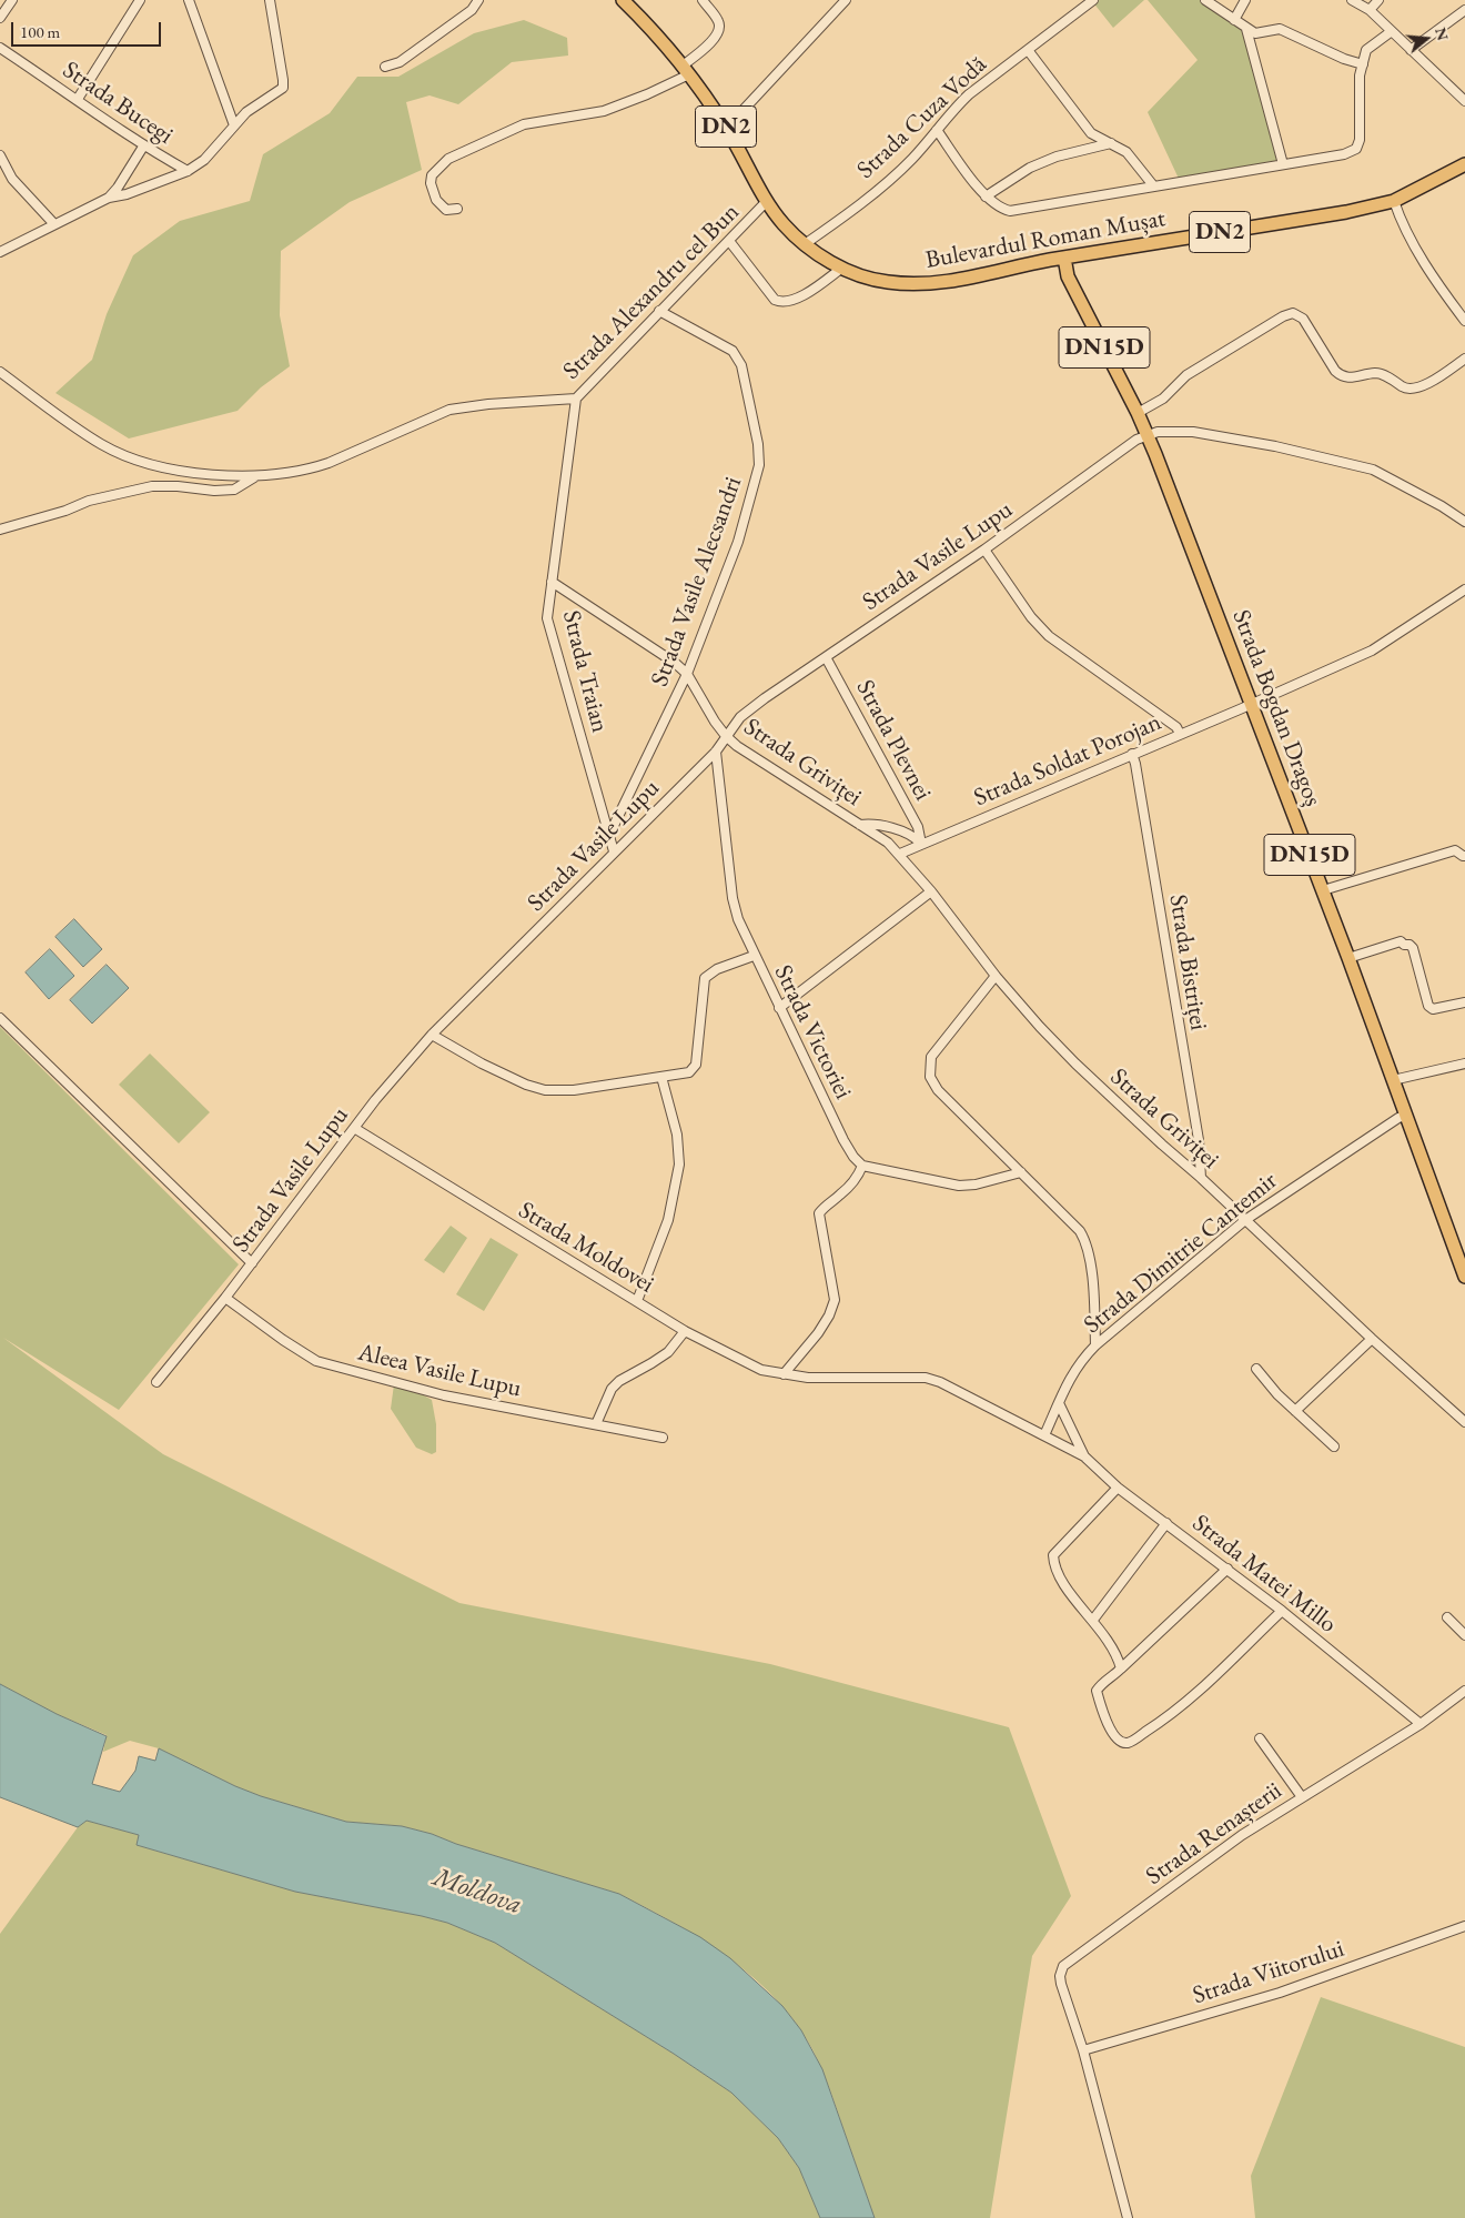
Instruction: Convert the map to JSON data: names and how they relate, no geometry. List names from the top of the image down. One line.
{"streets":{"main road":["DN2","Bulevardul Roman Mușat","DN15D","Strada Bogdan Dragoș"],"street":["Strada Bucegi","Strada Cuza Vodă","Strada Alexandru cel Bun","Strada Vasile Lupu","Strada Vasile Alecsandri","Strada Traian","Strada Plevnei","Strada Soldat Porojan","Strada Griviței","Strada Bistriței","Strada Victoriei","Strada Moldovei","Strada Dimitrie Cantemir","Aleea Vasile Lupu","Strada Matei Millo","Strada Renașterii","Strada Viitorului"]},"crossings":[["Strada Cuza Vodă","Bulevardul Roman Mușat"],["Bulevardul Roman Mușat","Strada Alexandru cel Bun"],["Bulevardul Roman Mușat","Strada Bogdan Dragoș"],["Strada Alexandru cel Bun","Strada Vasile Alecsandri"],["Strada Alexandru cel Bun","Strada Traian"],["Strada Vasile Lupu","Strada Traian"],["Strada Vasile Lupu","Strada Bogdan Dragoș"],["Strada Vasile Lupu","Strada Plevnei"],["Strada Vasile Lupu","Strada Griviței"],["Strada Vasile Lupu","Strada Victoriei"],["Strada Vasile Lupu","Strada Moldovei"],["Strada Vasile Lupu","Aleea Vasile Lupu"],["Strada Vasile Alecsandri","Strada Traian"],["Strada Vasile Alecsandri","Strada Griviței"],["Strada Traian","Strada Griviței"],["Strada Bogdan Dragoș","Strada Soldat Porojan"],["Strada Bogdan Dragoș","Strada Dimitrie Cantemir"],["Strada Plevnei","Strada Soldat Porojan"],["Strada Plevnei","Strada Griviței"],["Strada Soldat Porojan","Strada Griviței"],["Strada Soldat Porojan","Strada Bistriței"],["Strada Griviței","Strada Bistriței"],["Strada Griviței","Strada Dimitrie Cantemir"],["Strada Moldovei","Strada Matei Millo"],["Strada Dimitrie Cantemir","Strada Matei Millo"],["Strada Matei Millo","Strada Renașterii"],["Strada Renașterii","Strada Viitorului"]],"water":["Moldova"],"scale_bar":"100 m","north":"right"}
